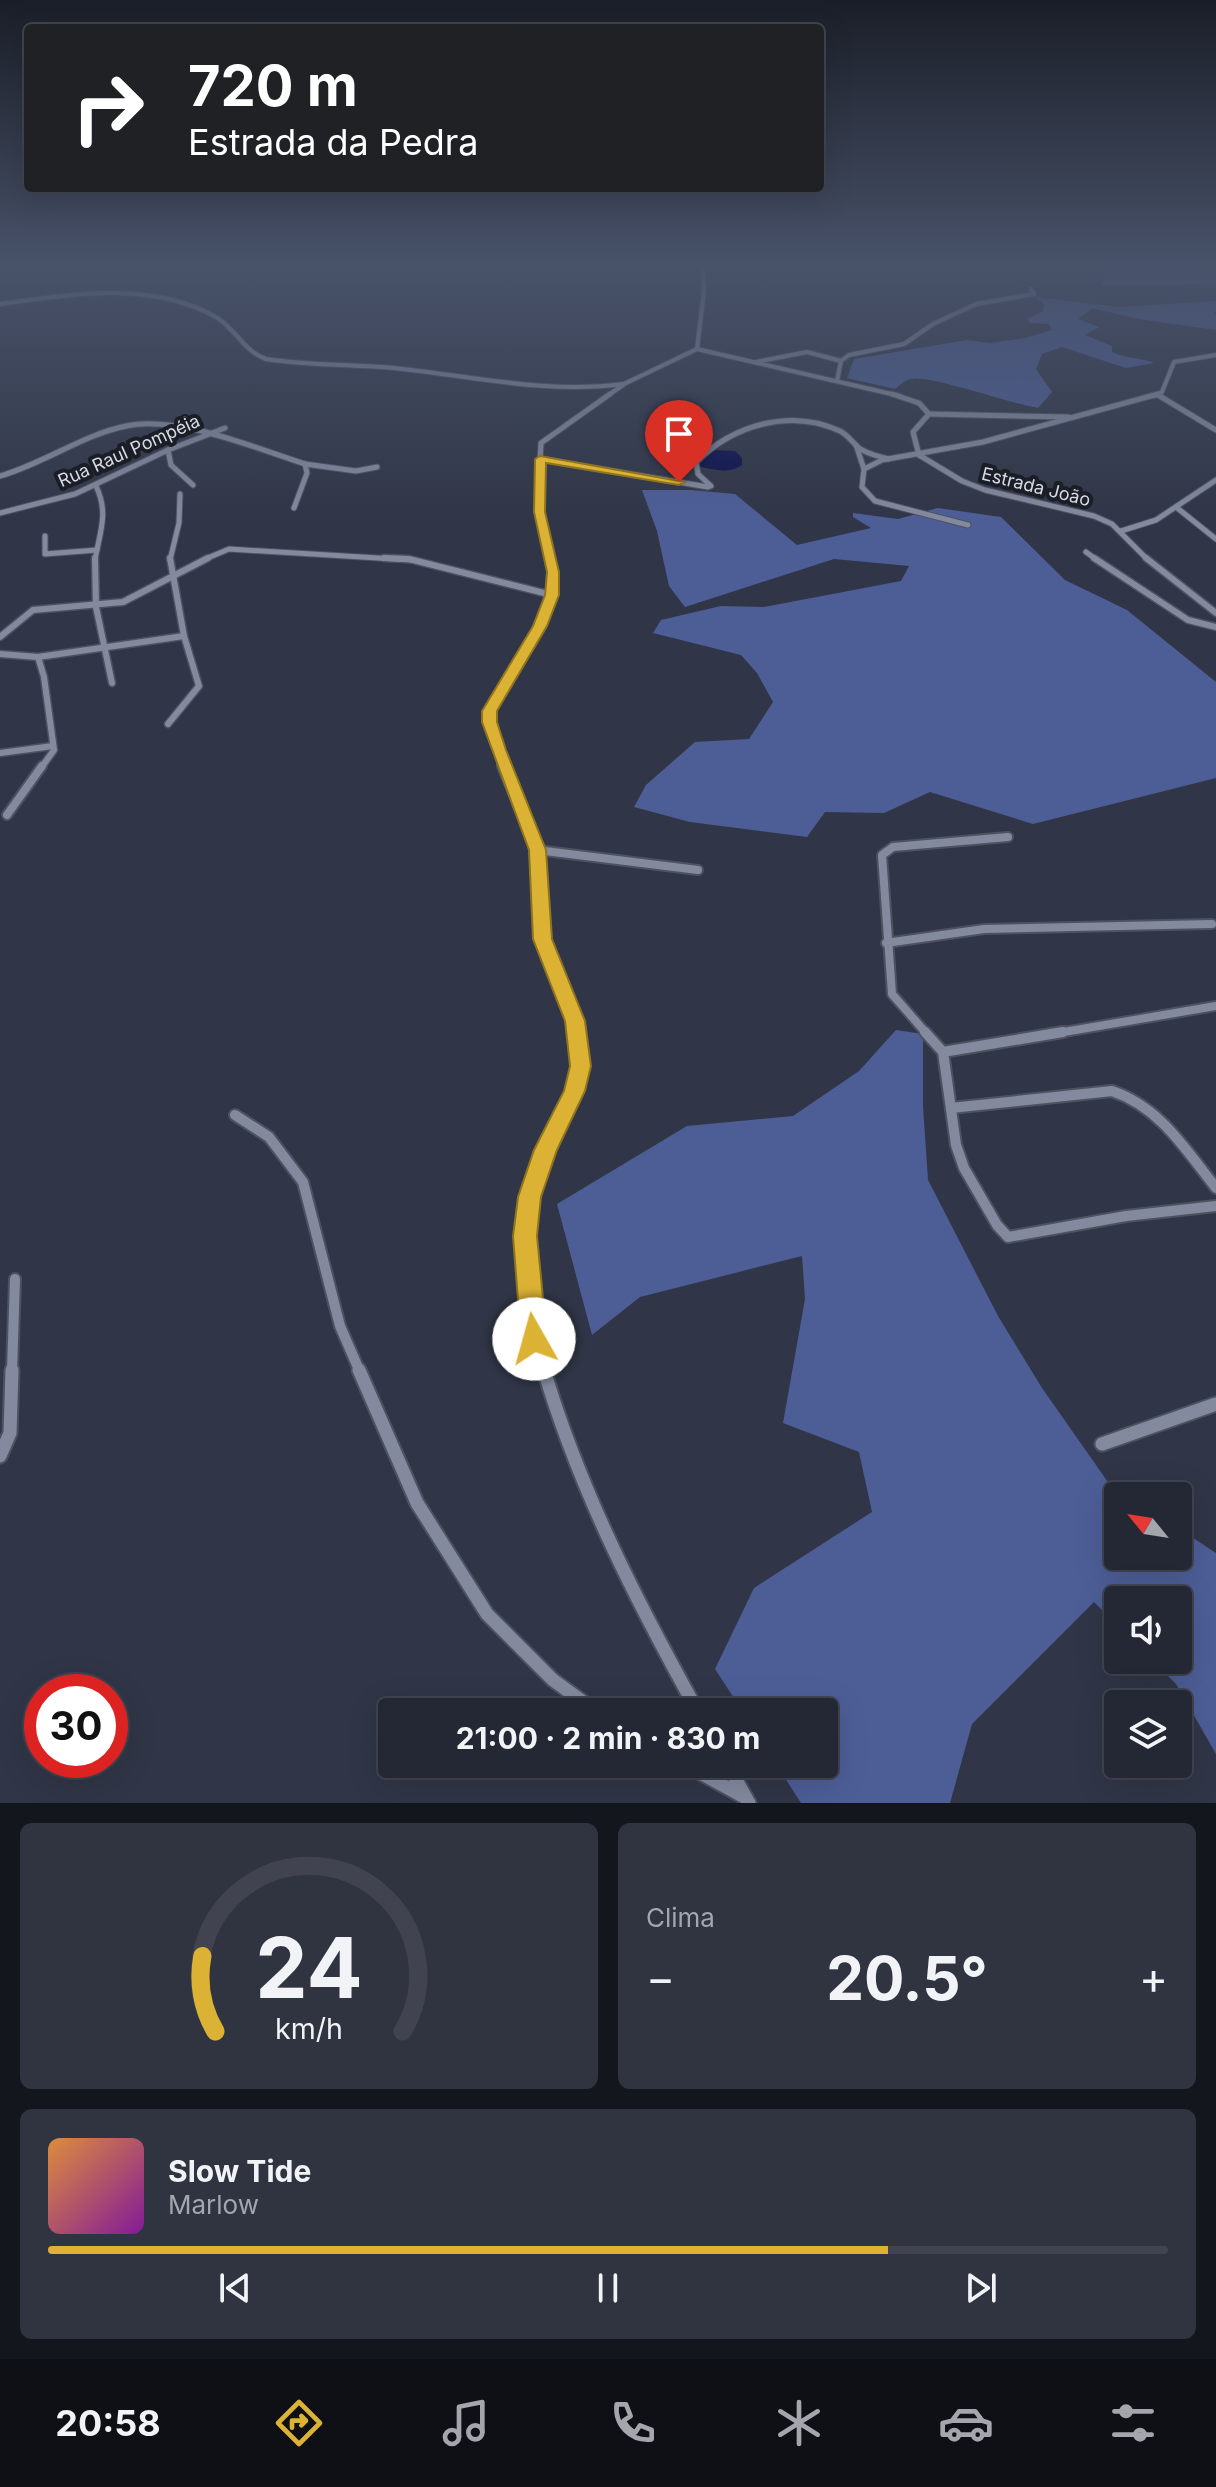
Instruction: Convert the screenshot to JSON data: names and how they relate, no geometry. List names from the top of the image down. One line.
{"streets":{"street":["Rua Raul Pompéia","Estrada João"]},"north":"top left","page":{"turn":["720 m","Estrada da Pedra"],"limit":"30","trip":"21:00 · 2 min · 830 m","tile":"Clima","heat":["−","20.5°","+"],"song":["Slow Tide","Marlow"],"tabs":"20:58","gauge":["24","km/h"]}}
